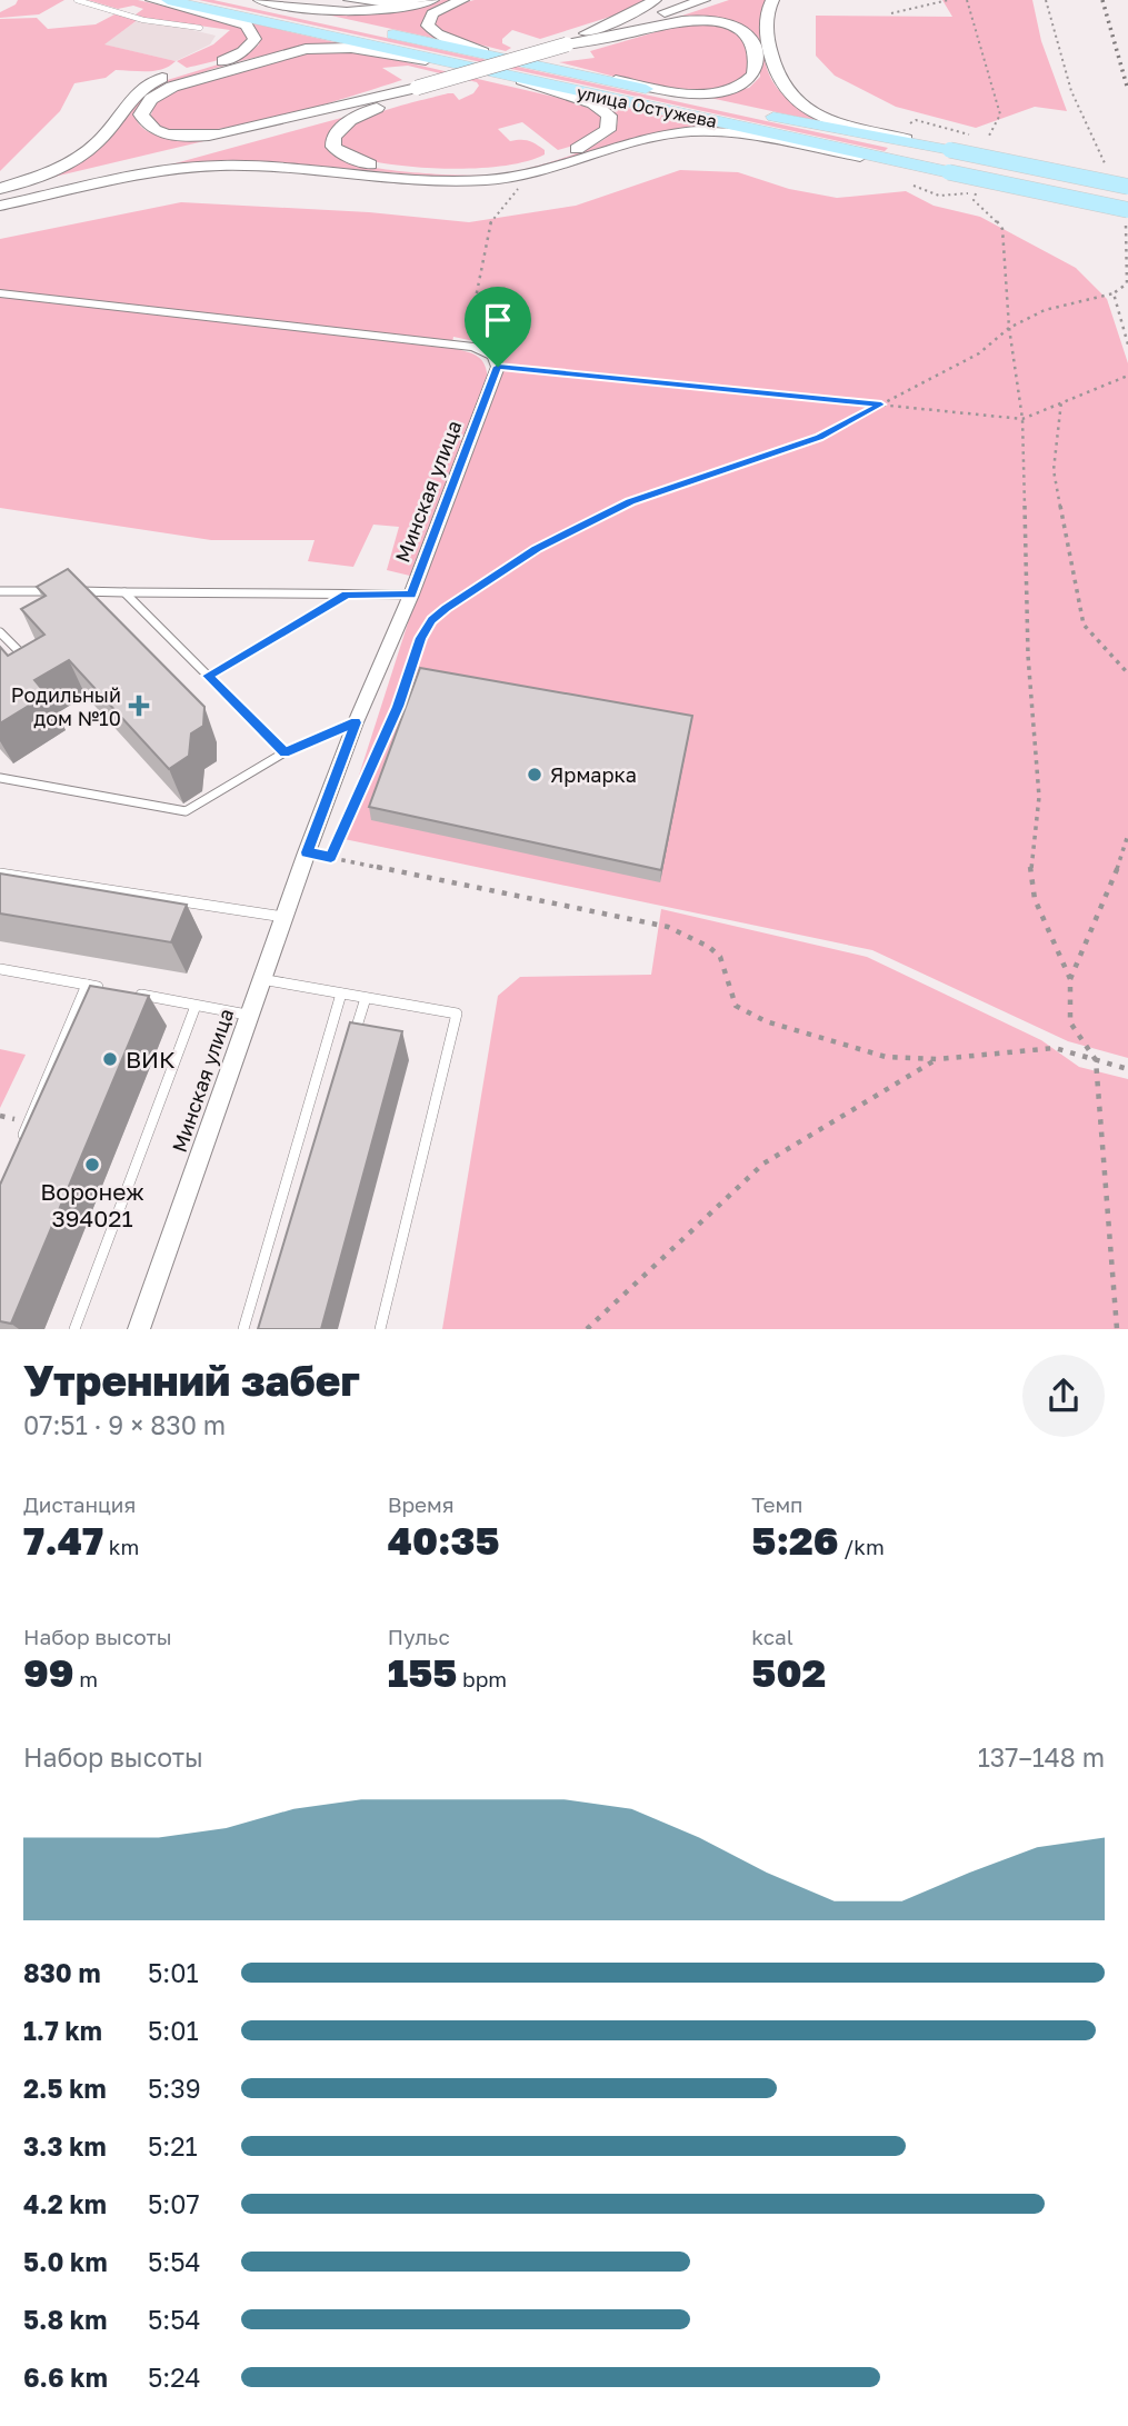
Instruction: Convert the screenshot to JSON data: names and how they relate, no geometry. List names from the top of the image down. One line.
{"streets":{"main road":["улица Остужева"],"street":["Минская улица"]},"places":{"health":["Родильный дом №10"],"other":["Ярмарка","ВИК","Воронеж 394021"]},"page":{"heading":["Утренний забег","07:51 · 9 × 830 m"],"stats":[["Дистанция","7.47 km"],["Время","40:35"],["Темп","5:26 /km"],["Набор высоты","99 m"],["Пульс","155 bpm"],["kcal","502"]],"chart":["Набор высоты","137–148 m"],"list":[{"name":"830 m","note":"5:01"},{"name":"1.7 km","note":"5:01"},{"name":"2.5 km","note":"5:39"},{"name":"3.3 km","note":"5:21"},{"name":"4.2 km","note":"5:07"},{"name":"5.0 km","note":"5:54"},{"name":"5.8 km","note":"5:54"},{"name":"6.6 km","note":"5:24"}]}}
